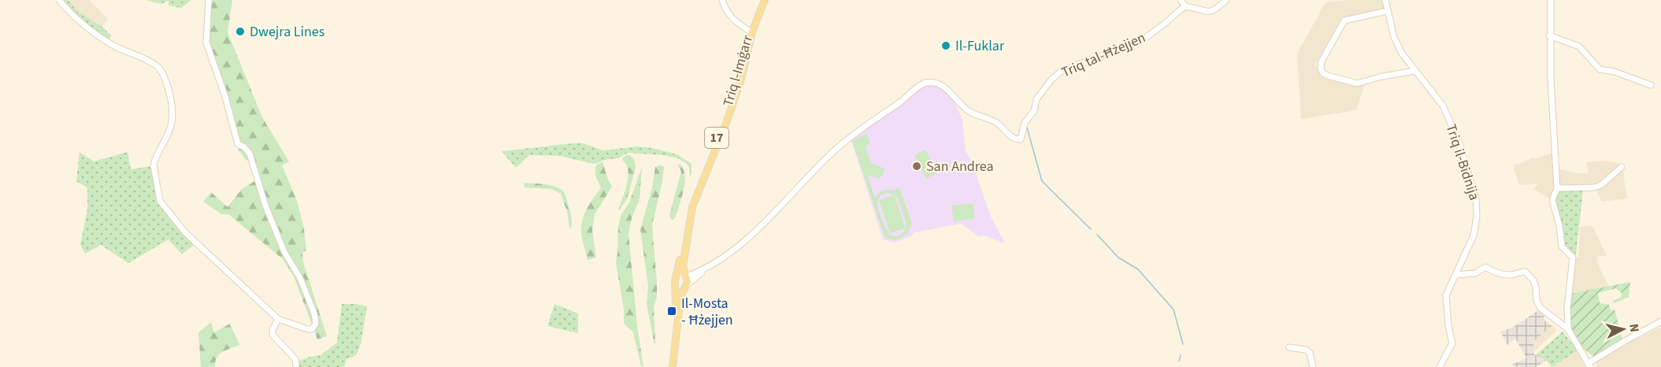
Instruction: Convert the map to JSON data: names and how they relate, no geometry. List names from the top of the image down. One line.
{"streets":{"main road":["Triq l-Imġarr","17"],"street":["Triq tal-Ħżejjen","Triq il-Bidnija"]},"places":{"other":["Dwejra Lines","Il-Fuklar","San Andrea"],"transit":["Il-Mosta - Ħżejjen"]},"north":"right"}
